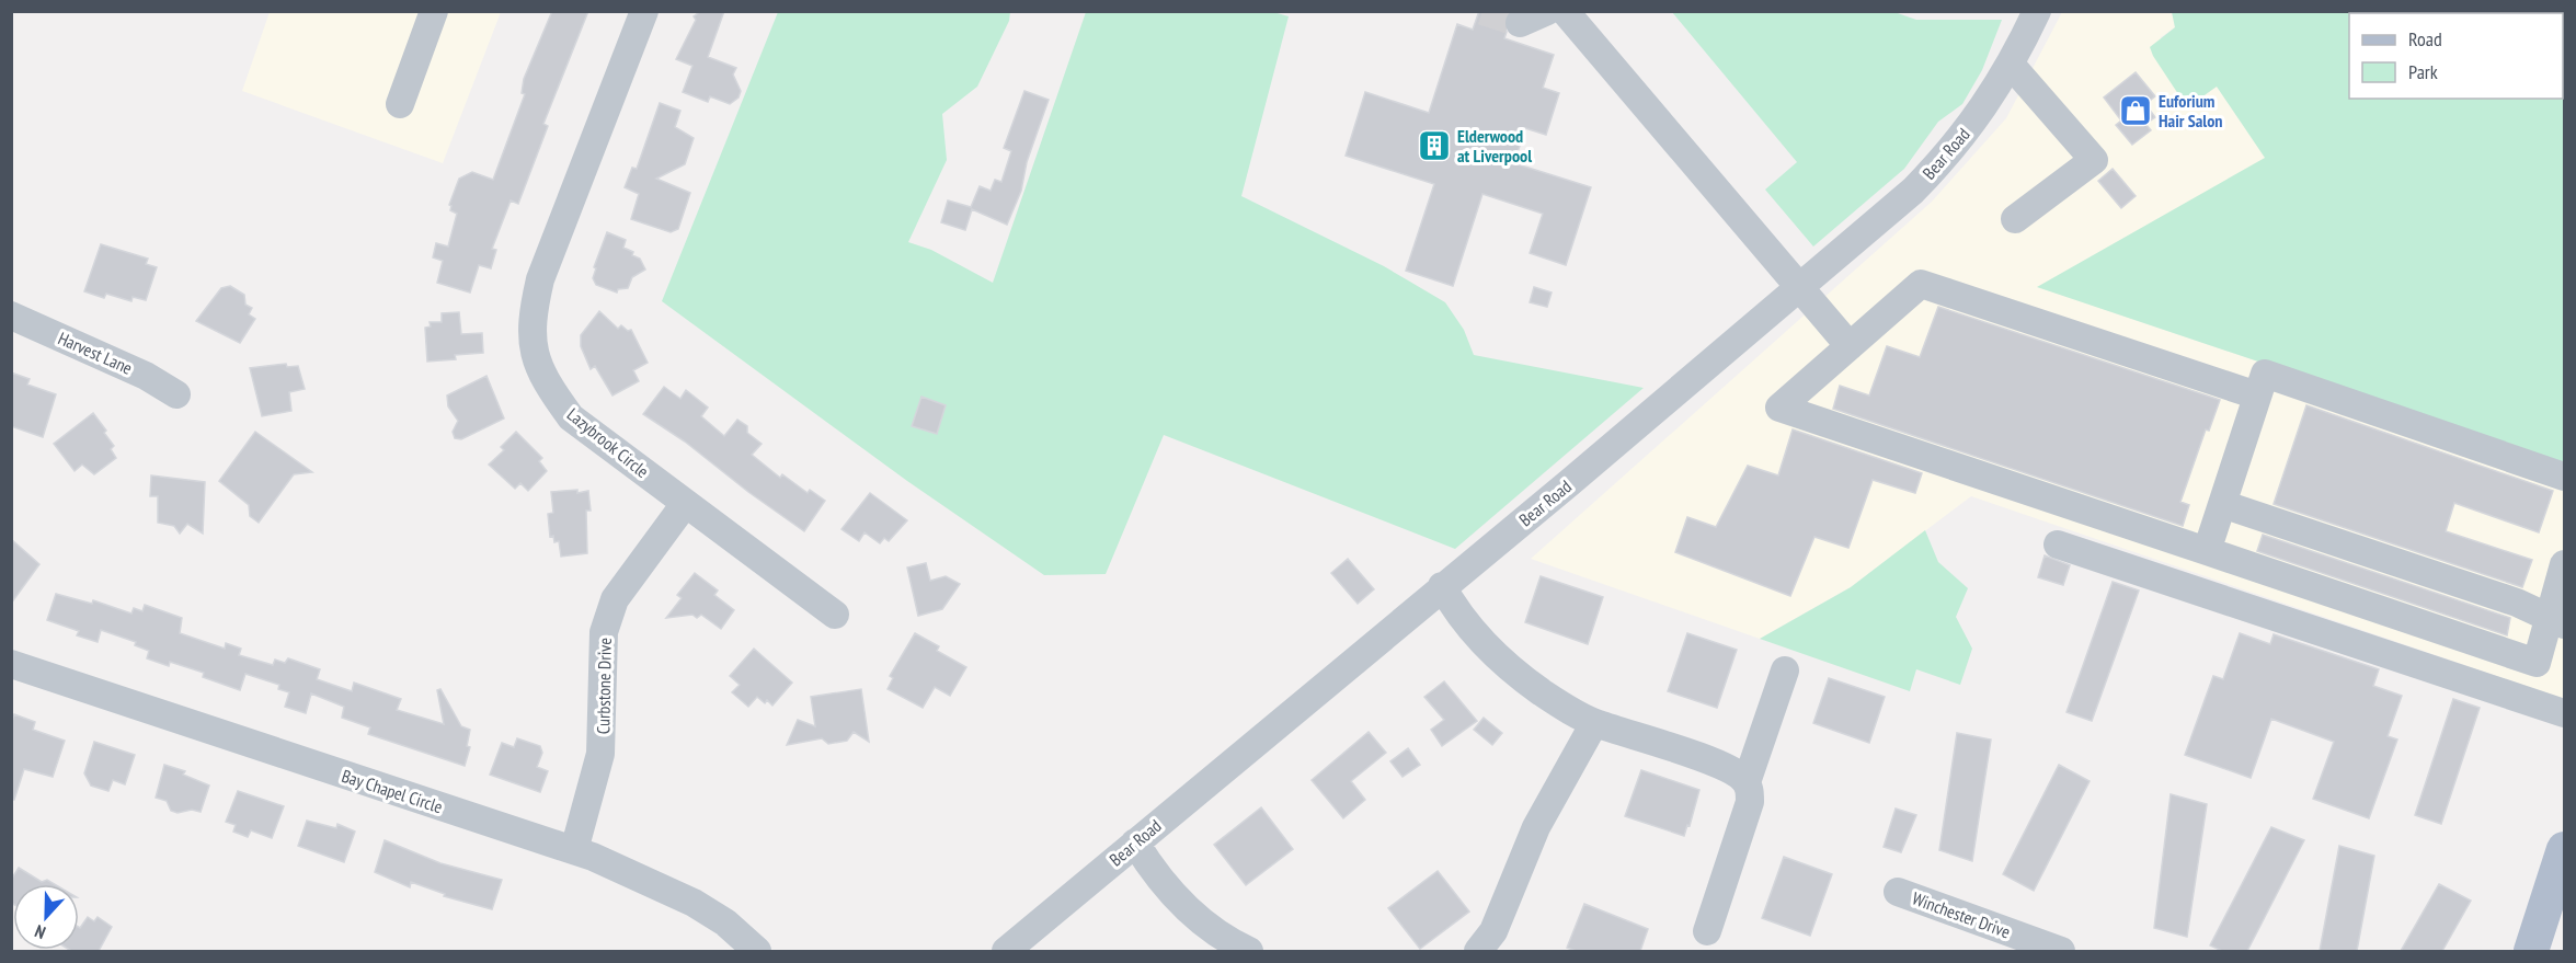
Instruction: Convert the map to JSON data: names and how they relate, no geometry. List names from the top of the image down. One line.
{"streets":{"street":["Bear Road","Harvest Lane","Lazybrook Circle","Curbstone Drive","Bay Chapel Circle","Winchester Drive"]},"crossings":[["Lazybrook Circle","Curbstone Drive"],["Curbstone Drive","Bay Chapel Circle"]],"places":{"shop":["Euforium Hair Salon"],"building":["Elderwood at Liverpool"]},"legend":["Road","Park"],"north":"bottom"}
